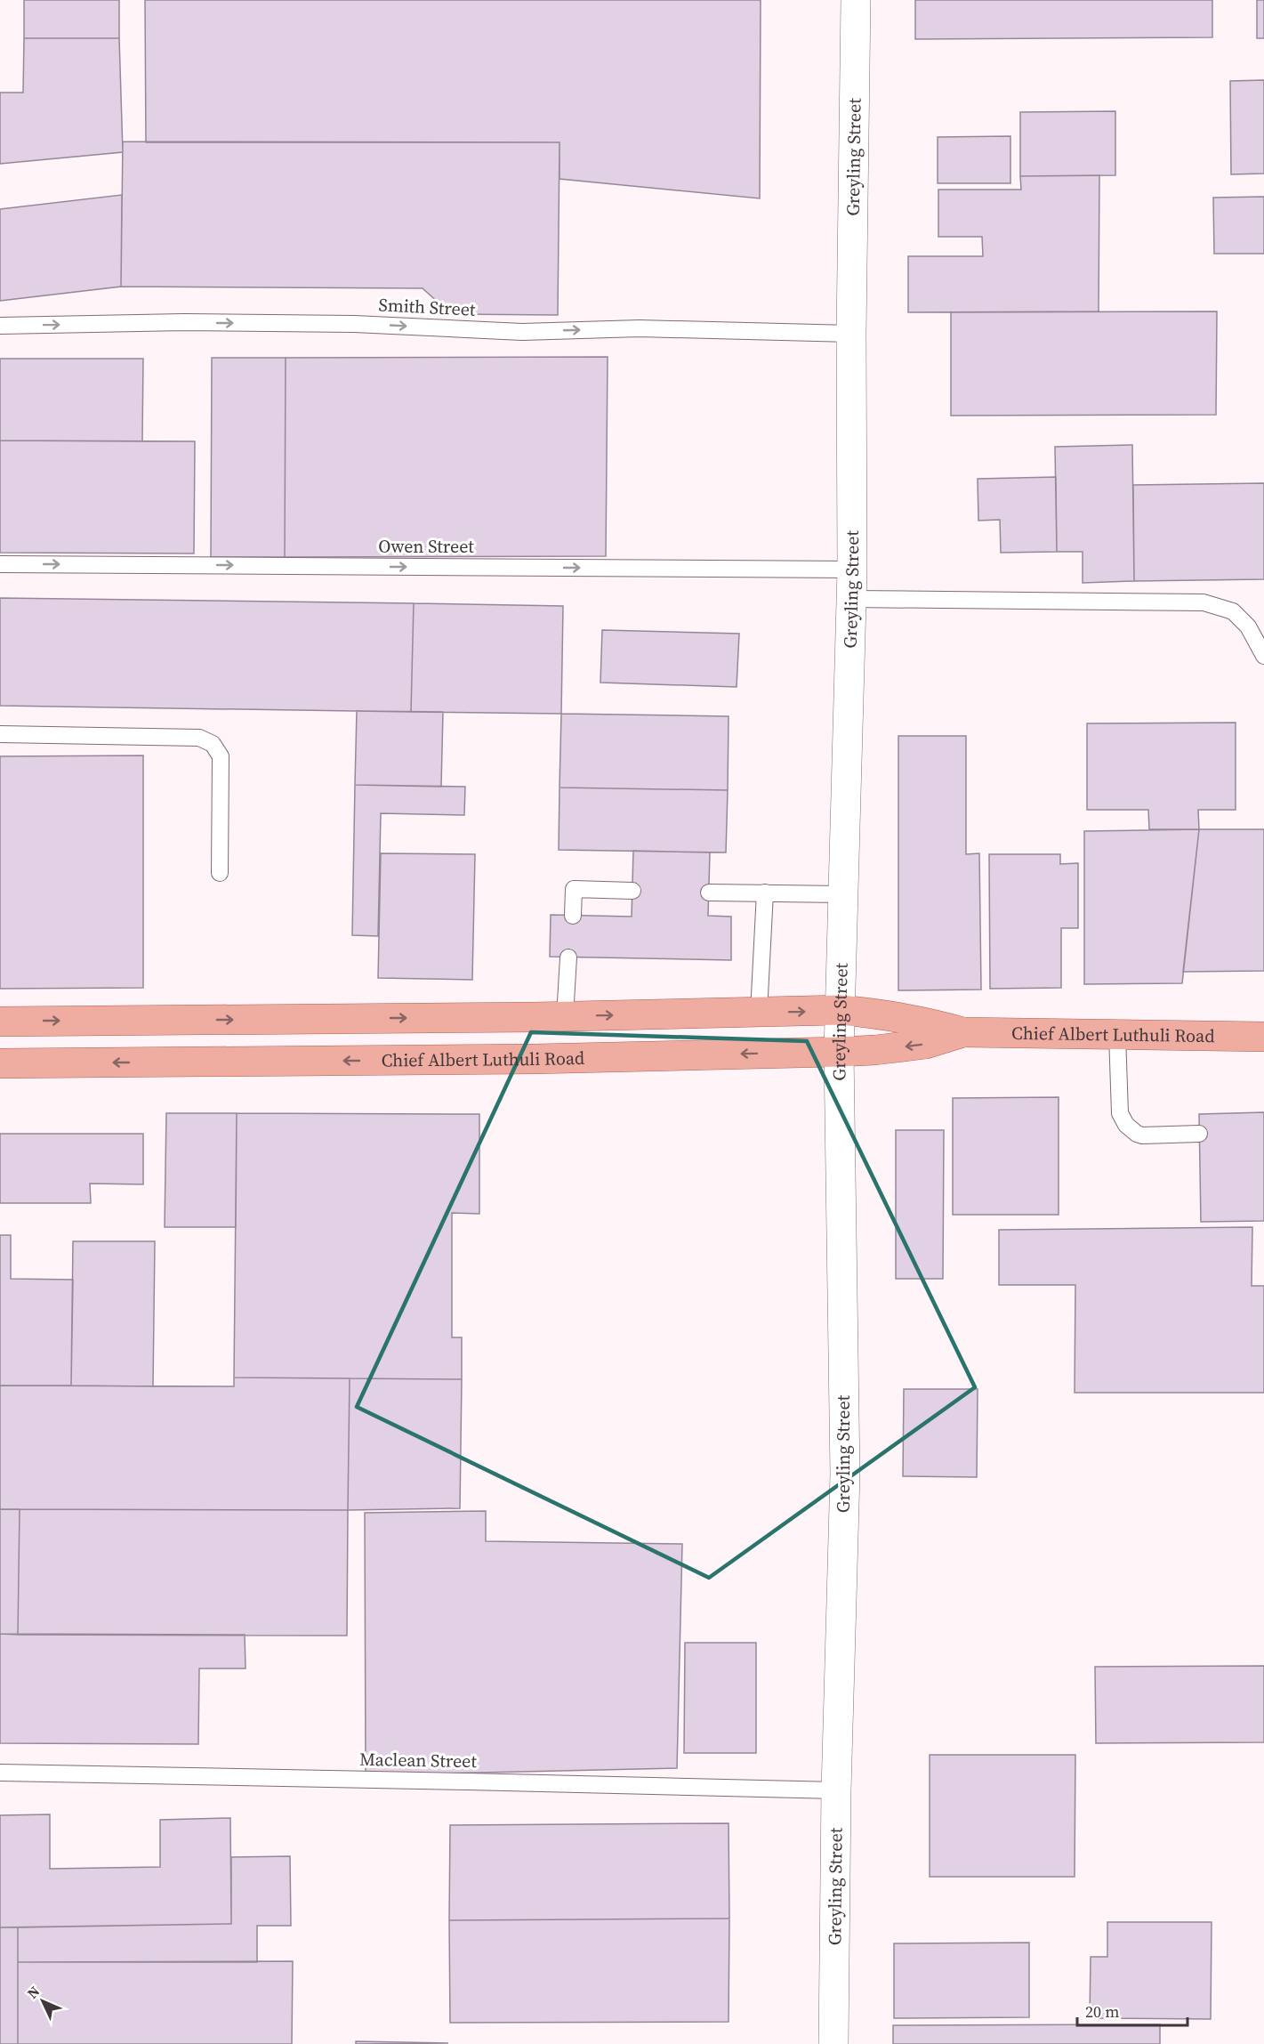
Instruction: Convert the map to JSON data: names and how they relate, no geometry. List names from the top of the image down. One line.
{"streets":{"main road":["Chief Albert Luthuli Road"],"street":["Greyling Street"],"lane":["Smith Street","Owen Street","Maclean Street"]},"crossings":[["Greyling Street","Smith Street"],["Greyling Street","Owen Street"],["Greyling Street","Chief Albert Luthuli Road"],["Greyling Street","Maclean Street"]],"one_way":["Smith Street","Owen Street"],"scale_bar":"20 m","north":"top left"}
